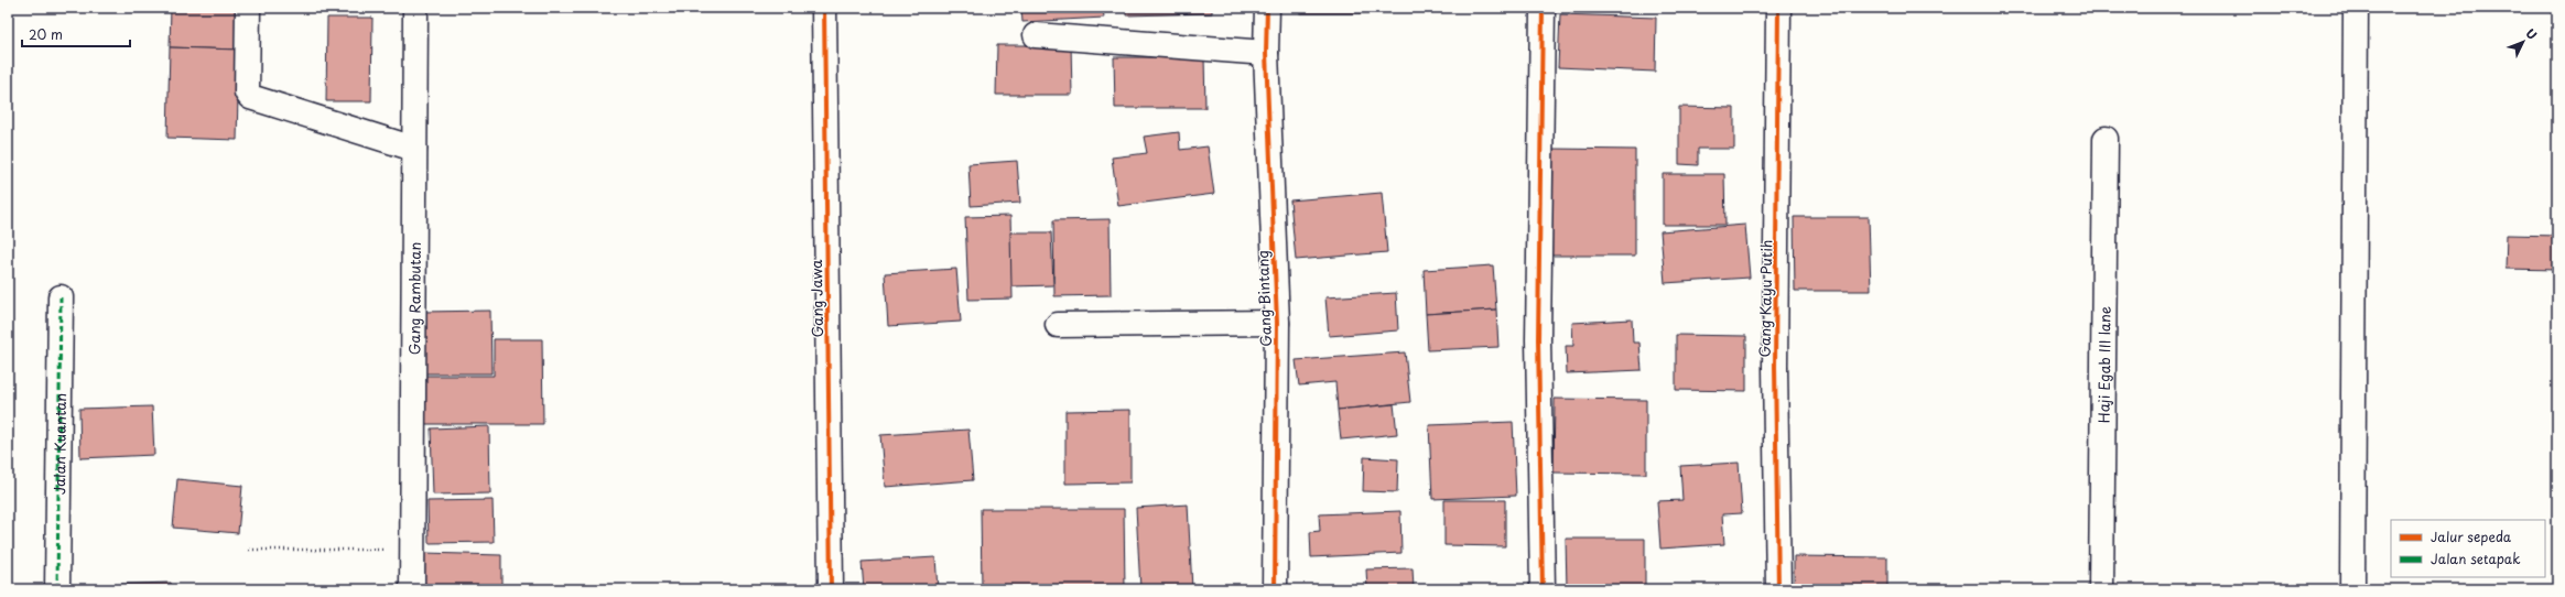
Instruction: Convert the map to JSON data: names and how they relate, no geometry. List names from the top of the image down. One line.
{"streets":{"street":["Gang Rambutan","Gang Jawa","Gang Bintang","Gang Kayu Putih","Haji Egab III lane","Jalan Kuantan"]},"legend":["Jalur sepeda","Jalan setapak"],"scale_bar":"20 m","north":"top right"}
